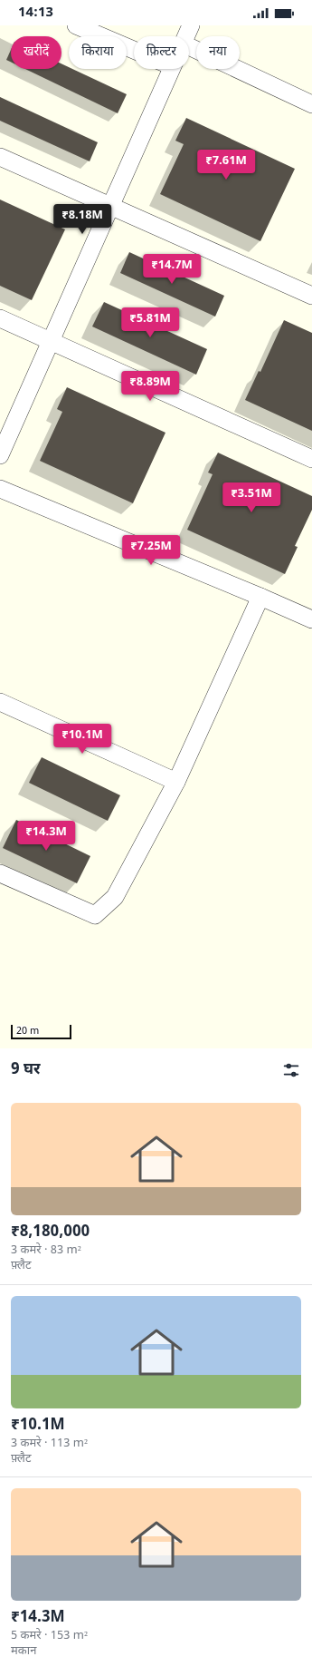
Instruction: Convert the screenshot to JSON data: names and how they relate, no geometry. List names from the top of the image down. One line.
{"scale_bar":"20 m","page":{"status":"14:13","chip":["खरीदें","किराया","फ़िल्टर","नया"],"price":["₹7.61M","₹8.18M","₹14.7M","₹5.81M","₹8.89M","₹3.51M","₹7.25M","₹10.1M","₹14.3M"],"scale":"20 m","heading":"9 घर","list":[{"name":"₹8,180,000","note":"3 कमरे · 83 m² · फ़्लैट"},{"name":"₹10.1M","note":"3 कमरे · 113 m² · फ़्लैट"},{"name":"₹14.3M","note":"5 कमरे · 153 m² · मकान"}]}}
